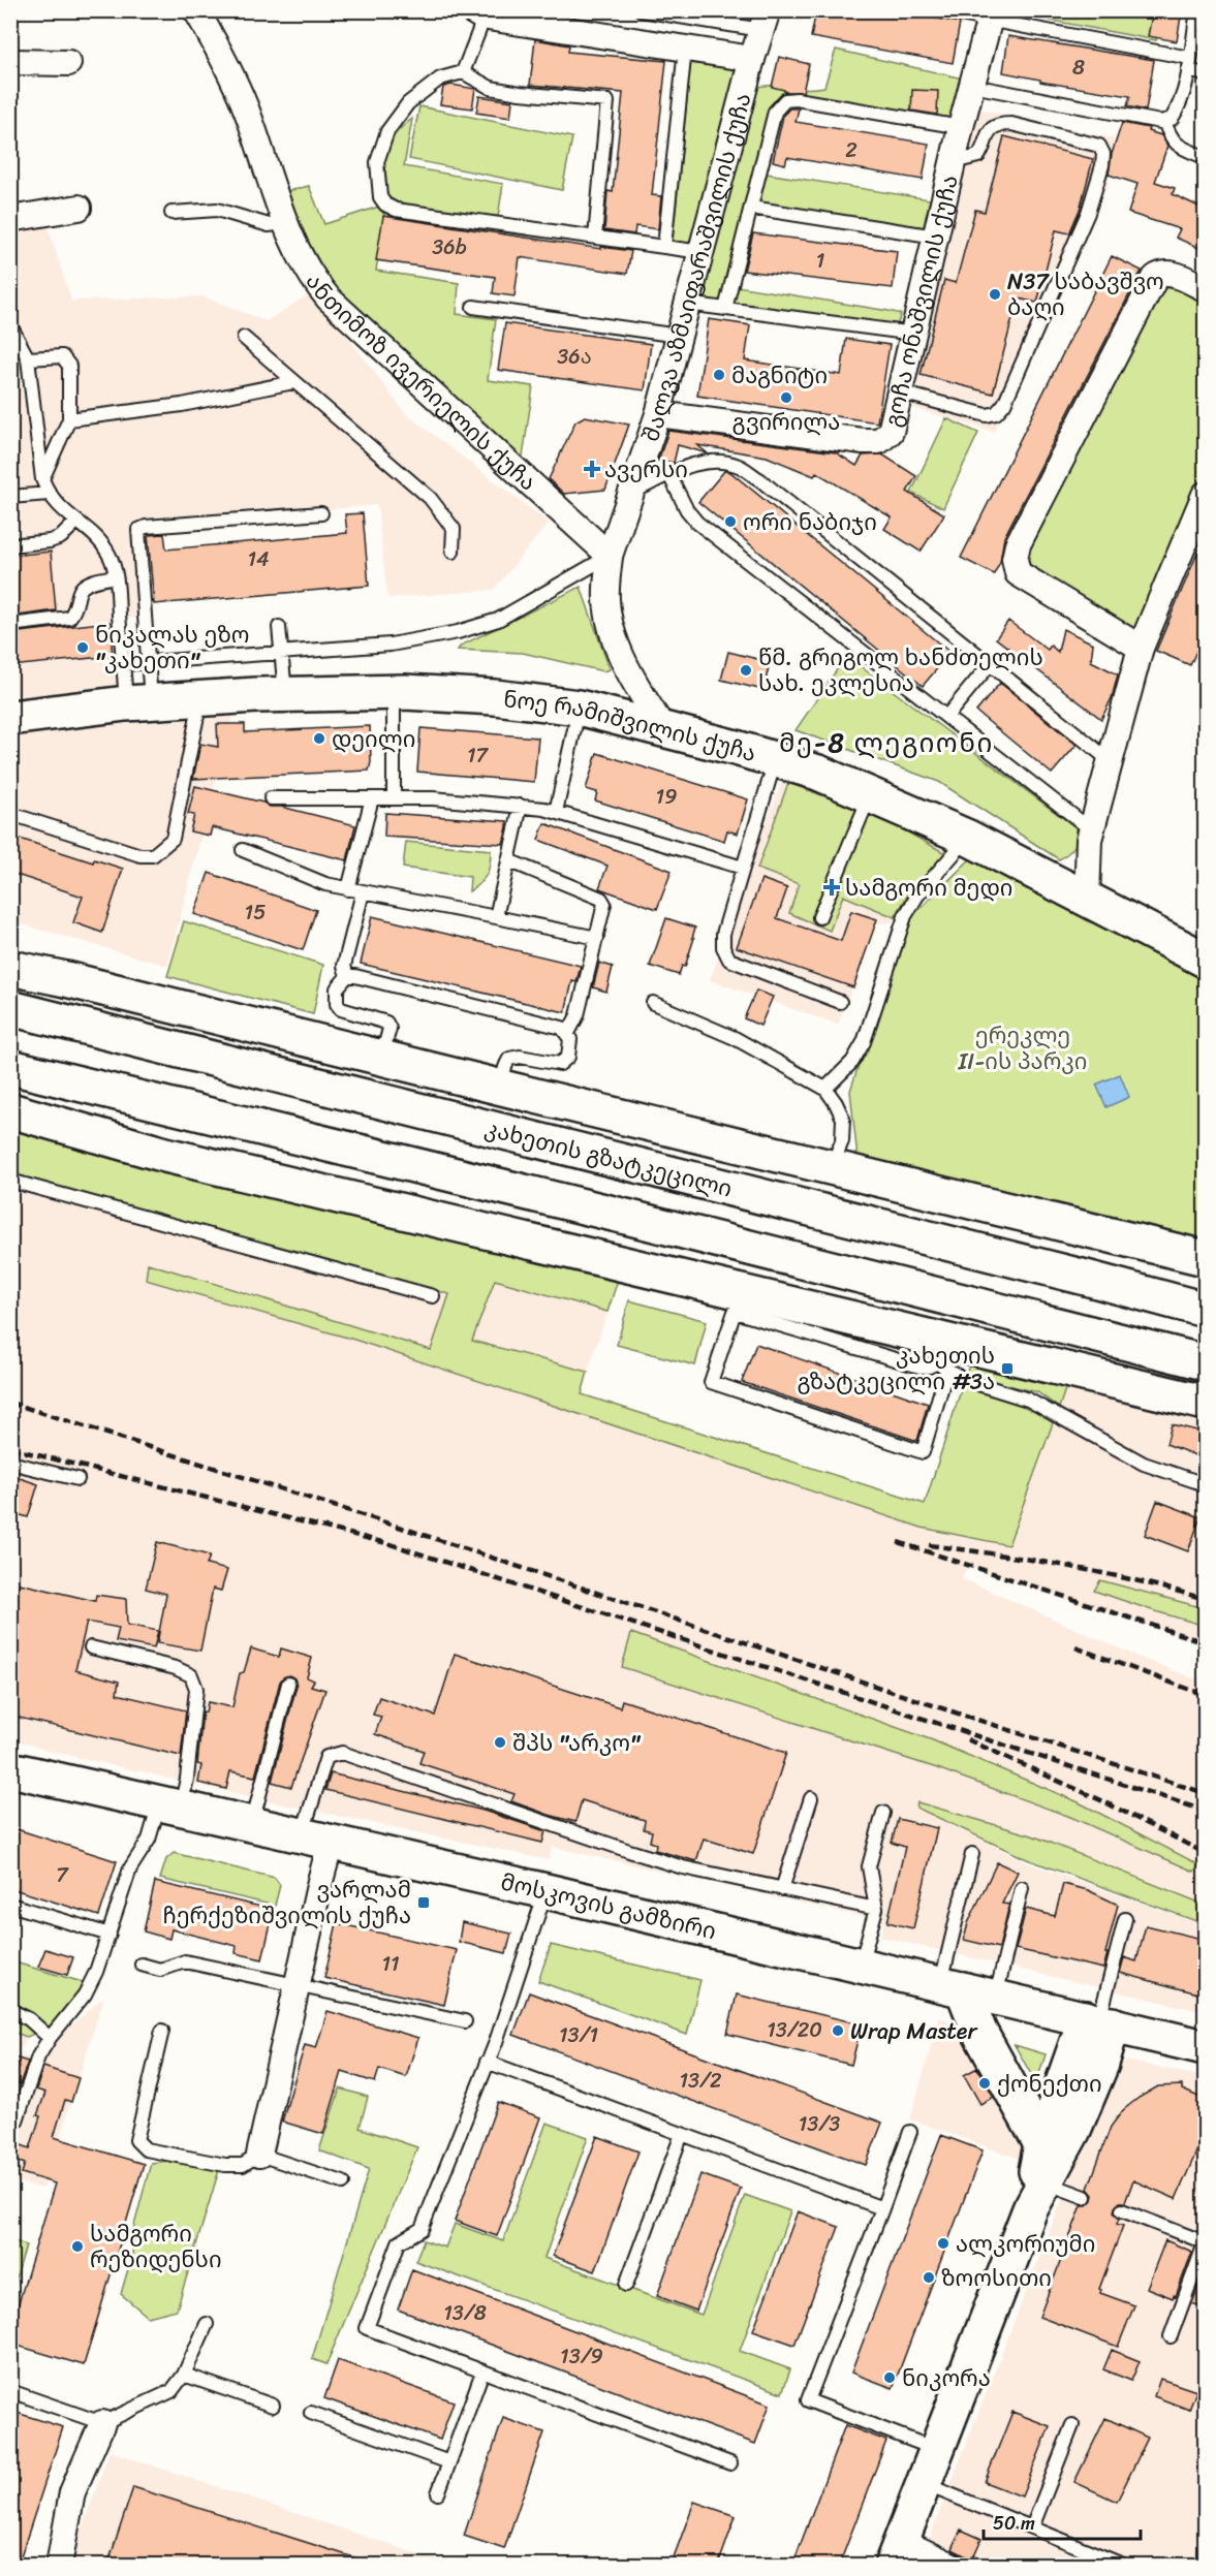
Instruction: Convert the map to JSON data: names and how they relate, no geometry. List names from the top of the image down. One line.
{"streets":{"main road":["ნოე რამიშვილის ქუჩა","კახეთის გზატკეცილი","მოსკოვის გამზირი"],"street":["შალვა აზმაიფარაშვილის ქუჩა","გოჩა ონაშვილის ქუჩა","ანთიმოზ ივერიელის ქუჩა"]},"crossings":[["შალვა აზმაიფარაშვილის ქუჩა","გოჩა ონაშვილის ქუჩა"],["შალვა აზმაიფარაშვილის ქუჩა","ანთიმოზ ივერიელის ქუჩა"]],"districts":["მე-8 ლეგიონი"],"parks":["ერეკლე II-ის პარკი"],"places":{"other":["N37 საბავშვო ბაღი","მაგნიტი","გვირილა","ორი ნაბიჯი","ნიკალას ეზო \"კახეთი\"","წმ. გრიგოლ ხანძთელის სახ. ეკლესია","დეილი","შპს \"არკო\"","Wrap Master","ქონექთი","ალკორიუმი","სამგორი რეზიდენსი","ზოოსითი","ნიკორა"],"health":["ავერსი","სამგორი მედი"],"transit":["კახეთის გზატკეცილი #3ა","ვარლამ ჩერქეზიშვილის ქუჩა"]},"house_numbers":["8","2","36b","1","36ა","14","17","19","15","7","11","13/20","13/1","13/2","13/3","13/8","13/9"],"scale_bar":"50 m"}
